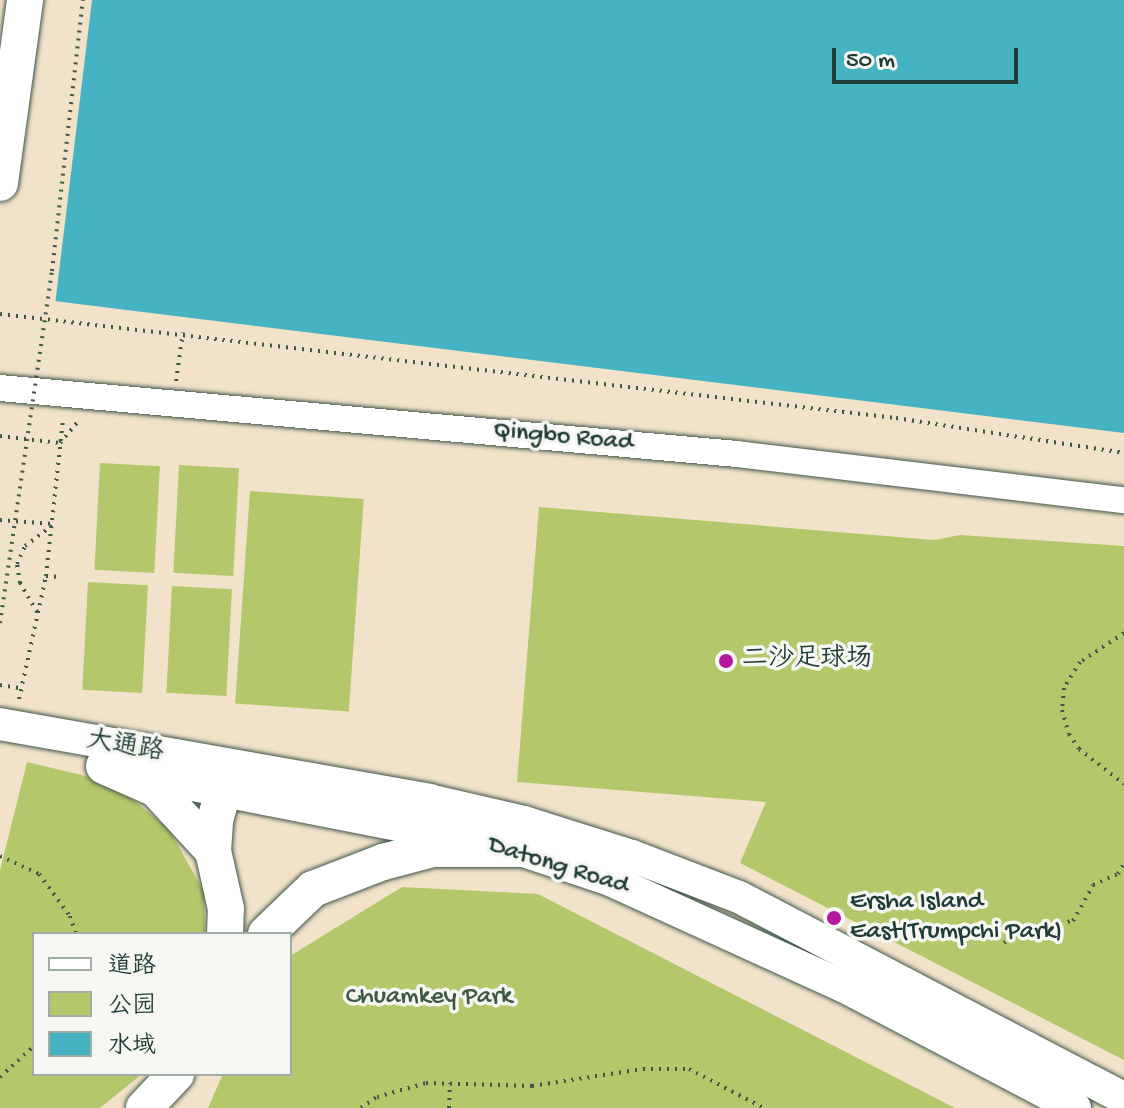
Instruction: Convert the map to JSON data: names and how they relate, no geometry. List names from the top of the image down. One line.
{"streets":{"main road":["大通路","Datong Road"],"street":["Qingbo Road"]},"crossings":[["大通路","Datong Road"]],"parks":["Chuamkey Park"],"places":["二沙足球场","Ersha Island East(Trumpchi Park)"],"legend":["道路","公园","水域"],"scale_bar":"50 m"}
